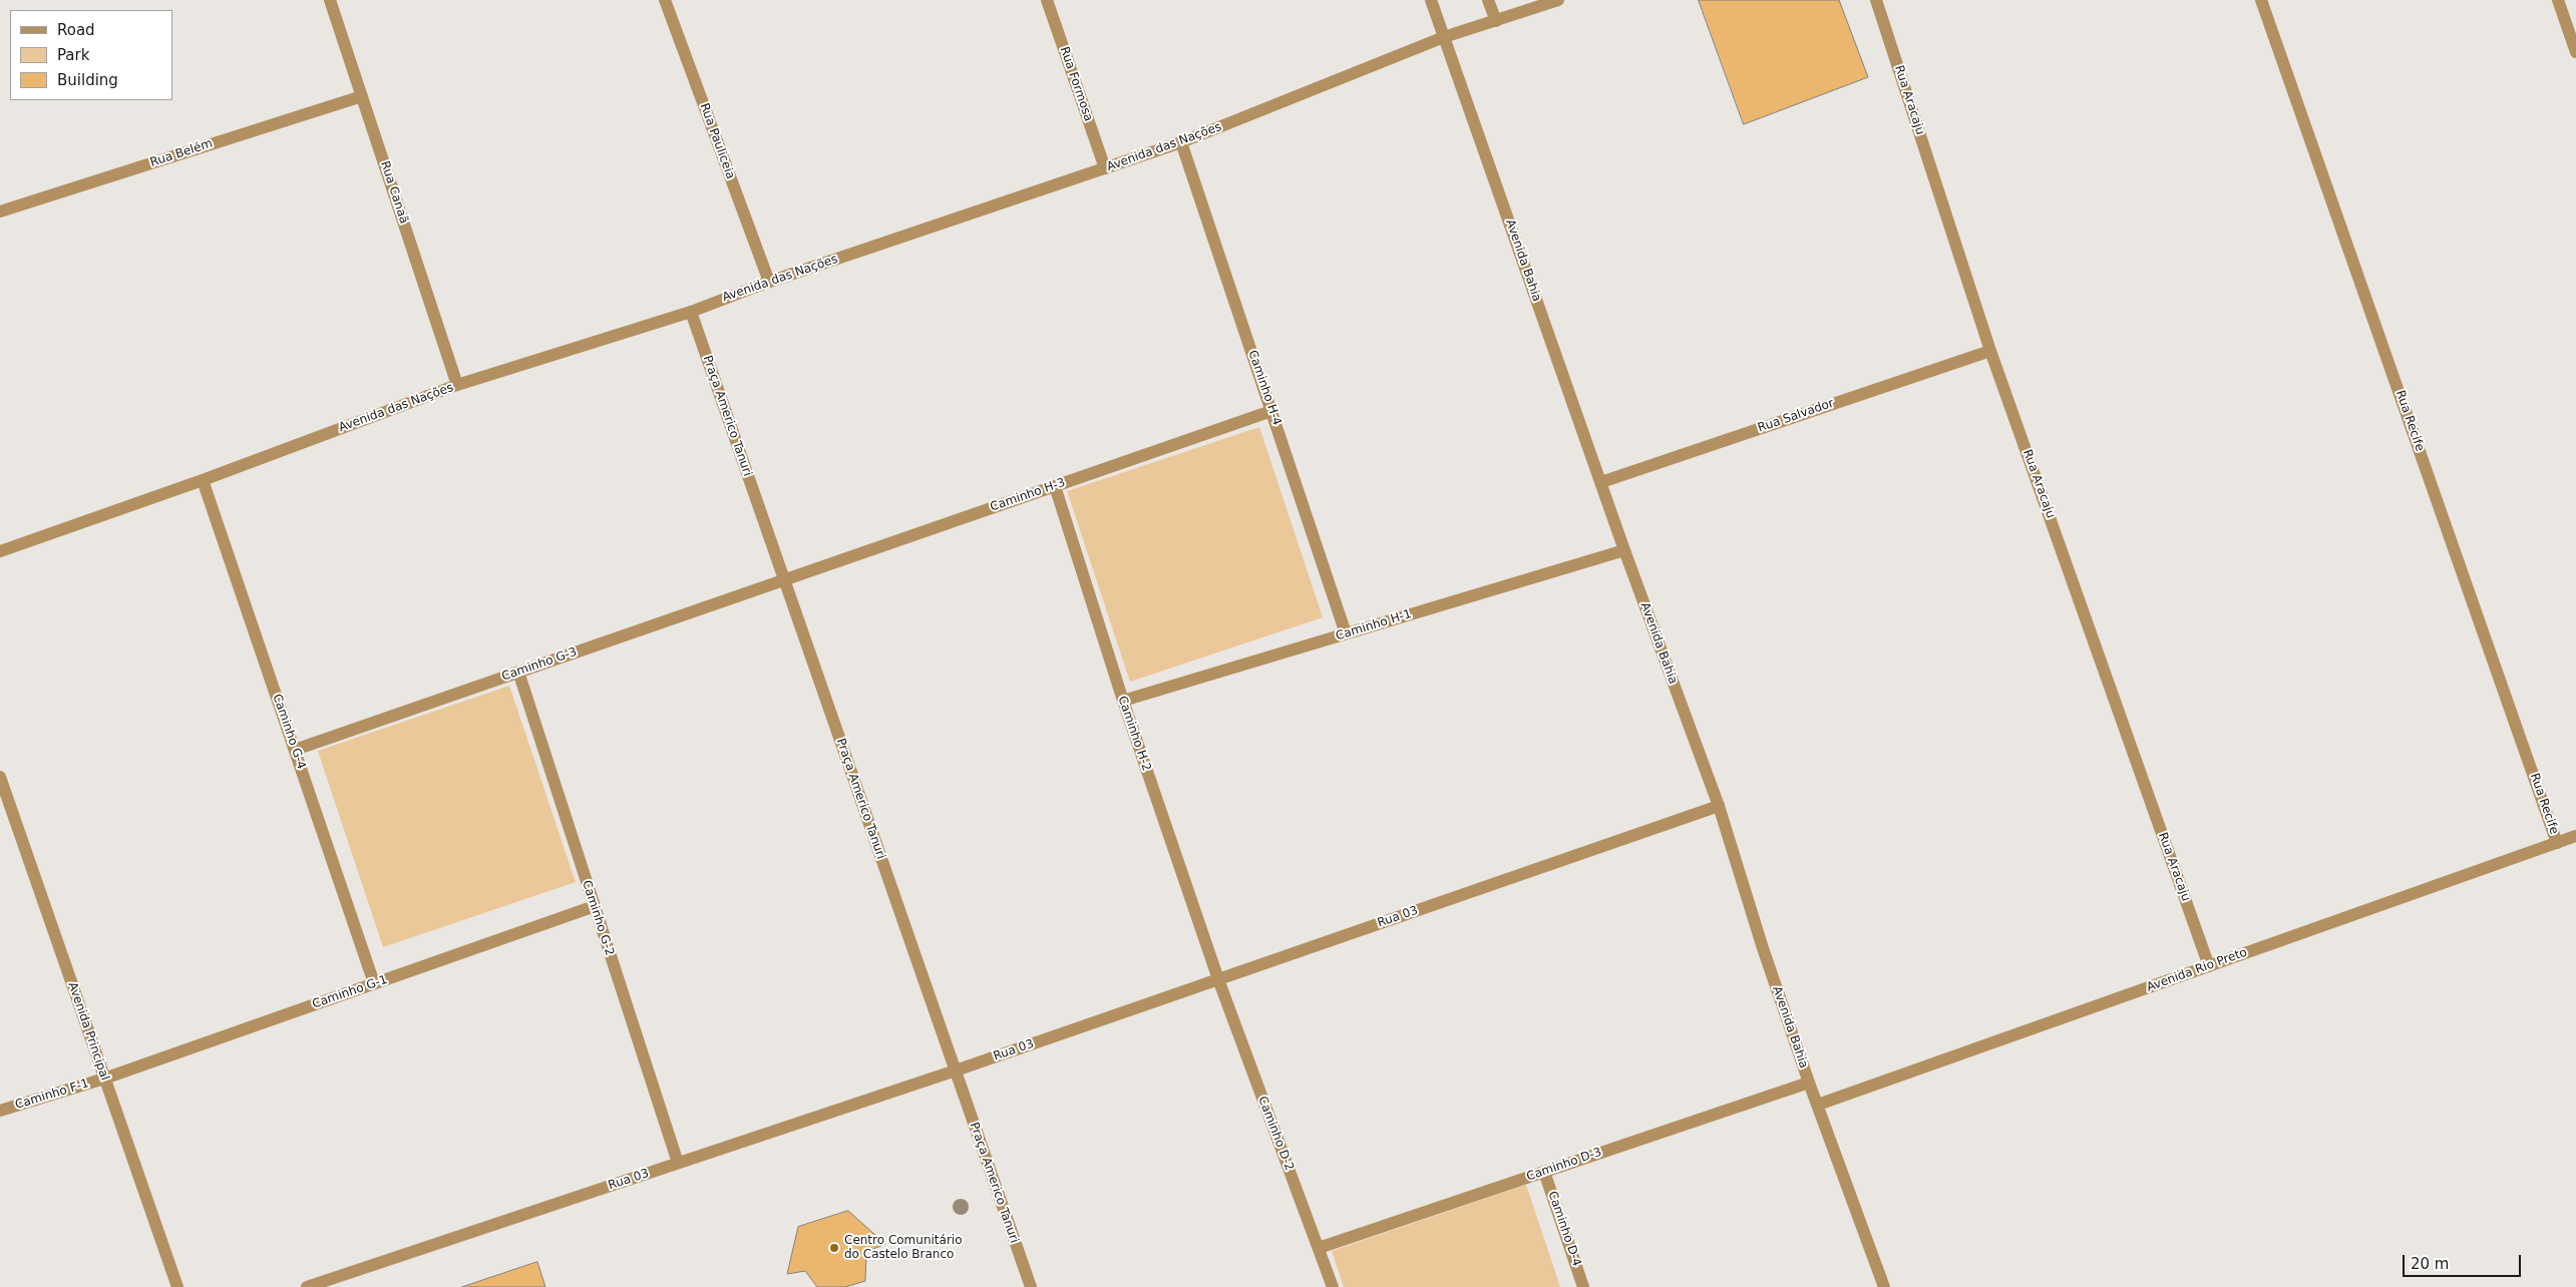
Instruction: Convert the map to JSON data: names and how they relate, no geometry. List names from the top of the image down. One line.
{"streets":{"street":["Rua Formosa","Rua Aracaju","Rua Pauliceia","Avenida das Nações","Rua Belém","Rua Canaã","Avenida Bahia","Caminho H-4","Praça Americo Tanuri","Rua Salvador","Rua Recife","Caminho H-3","Caminho H-1","Caminho G-3","Caminho G-4","Caminho H-2","Rua 03","Caminho G-2","Avenida Rio Preto","Caminho G-1","Avenida Principal","Caminho F-1","Caminho D-2","Caminho D-3","Caminho D-4"]},"crossings":[["Rua Formosa","Avenida das Nações"],["Rua Aracaju","Rua Salvador"],["Rua Aracaju","Avenida Rio Preto"],["Rua Pauliceia","Avenida das Nações"],["Avenida das Nações","Rua Canaã"],["Avenida das Nações","Avenida Bahia"],["Avenida das Nações","Caminho H-4"],["Avenida das Nações","Praça Americo Tanuri"],["Avenida das Nações","Caminho G-4"],["Rua Belém","Rua Canaã"],["Avenida Bahia","Rua Salvador"],["Avenida Bahia","Caminho H-1"],["Avenida Bahia","Rua 03"],["Avenida Bahia","Avenida Rio Preto"],["Avenida Bahia","Caminho D-3"],["Caminho H-4","Caminho H-3"],["Caminho H-4","Caminho H-1"],["Praça Americo Tanuri","Caminho H-3"],["Praça Americo Tanuri","Caminho G-3"],["Praça Americo Tanuri","Rua 03"],["Rua Recife","Avenida Rio Preto"],["Caminho H-3","Caminho G-3"],["Caminho H-3","Caminho H-2"],["Caminho H-1","Caminho H-2"],["Caminho G-3","Caminho G-4"],["Caminho G-3","Caminho G-2"],["Caminho G-4","Caminho G-1"],["Caminho H-2","Rua 03"],["Caminho H-2","Caminho D-2"],["Rua 03","Caminho G-2"],["Rua 03","Caminho D-2"],["Caminho G-2","Caminho G-1"],["Caminho G-1","Avenida Principal"],["Caminho G-1","Caminho F-1"],["Avenida Principal","Caminho F-1"],["Caminho D-2","Caminho D-3"],["Caminho D-3","Caminho D-4"]],"places":["Centro Comunitário do Castelo Branco"],"legend":["Road","Park","Building"],"scale_bar":"20 m"}
